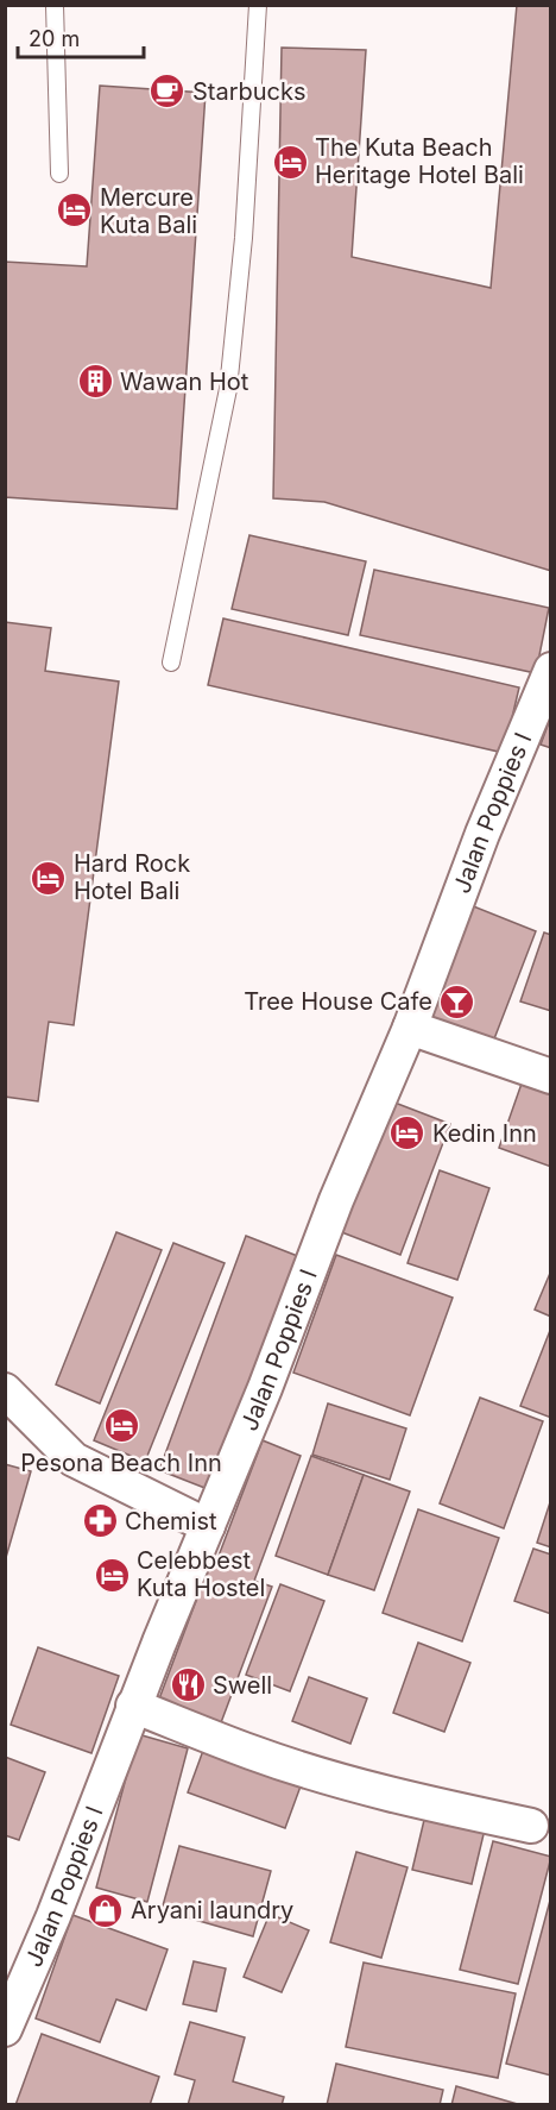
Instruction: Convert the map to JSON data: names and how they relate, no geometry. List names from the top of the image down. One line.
{"streets":{"street":["Jalan Poppies I"]},"places":{"cafe":["Starbucks"],"hotel":["The Kuta Beach Heritage Hotel Bali","Mercure Kuta Bali","Hard Rock Hotel Bali","Kedin Inn","Pesona Beach Inn","Celebbest Kuta Hostel"],"building":["Wawan Hot"],"bar":["Tree House Cafe"],"pharmacy":["Chemist"],"restaurant":["Swell"],"shop":["Aryani laundry"]},"scale_bar":"20 m"}
